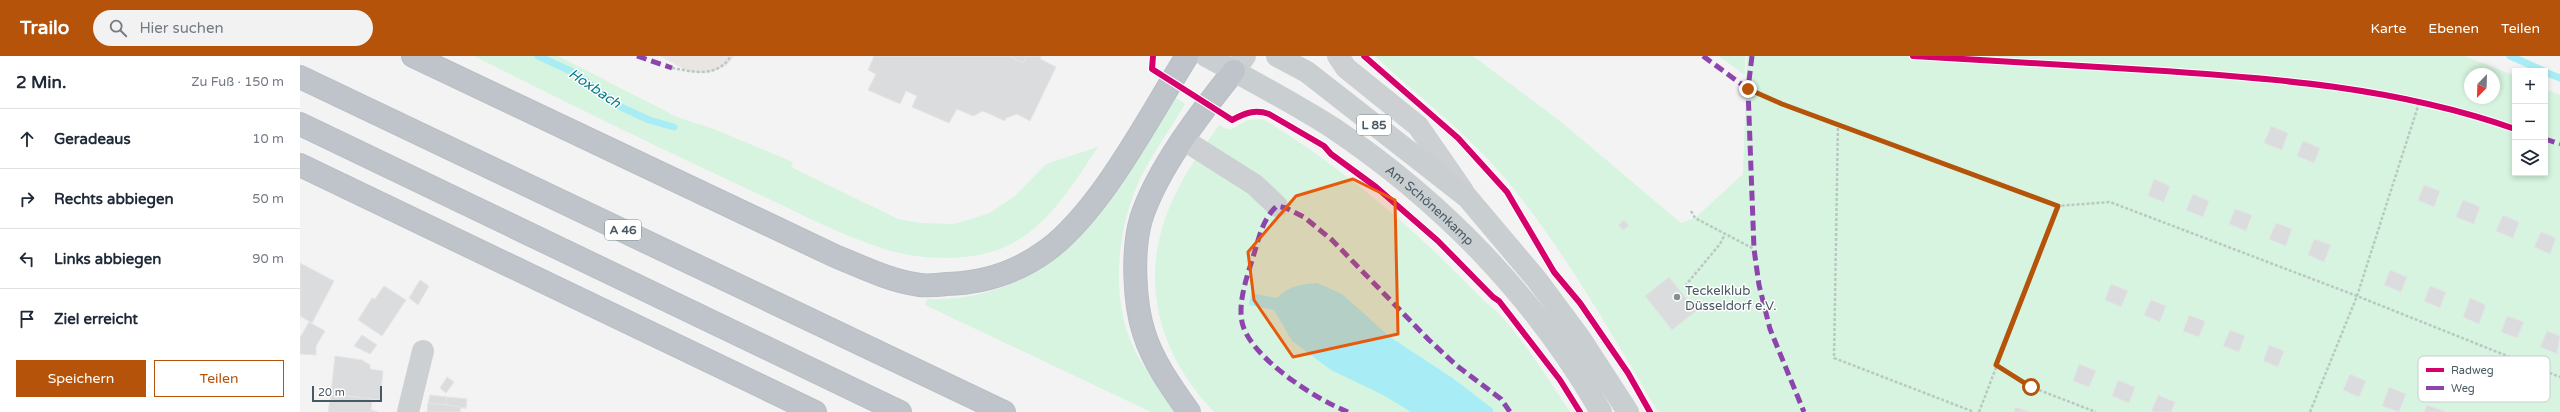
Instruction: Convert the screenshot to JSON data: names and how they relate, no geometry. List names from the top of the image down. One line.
{"streets":{"highway":["A 46"],"main road":["L 85","Am Schönenkamp"]},"water":["Hoxbach"],"places":["Teckelklub Düsseldorf e.V."],"legend":["Radweg","Weg"],"scale_bar":"20 m","north":"bottom left","page":{"header":"Trailo","search":"Hier suchen","nav":["Karte","Ebenen","Teilen"],"heading":["2 Min.","Zu Fuß · 150 m"],"map_buttons":["+","−"],"list":[["Geradeaus","10 m"],["Rechts abbiegen","50 m"],["Links abbiegen","90 m"],"Ziel erreicht"],"buttons":["Speichern","Teilen"],"scale":"20 m"}}
